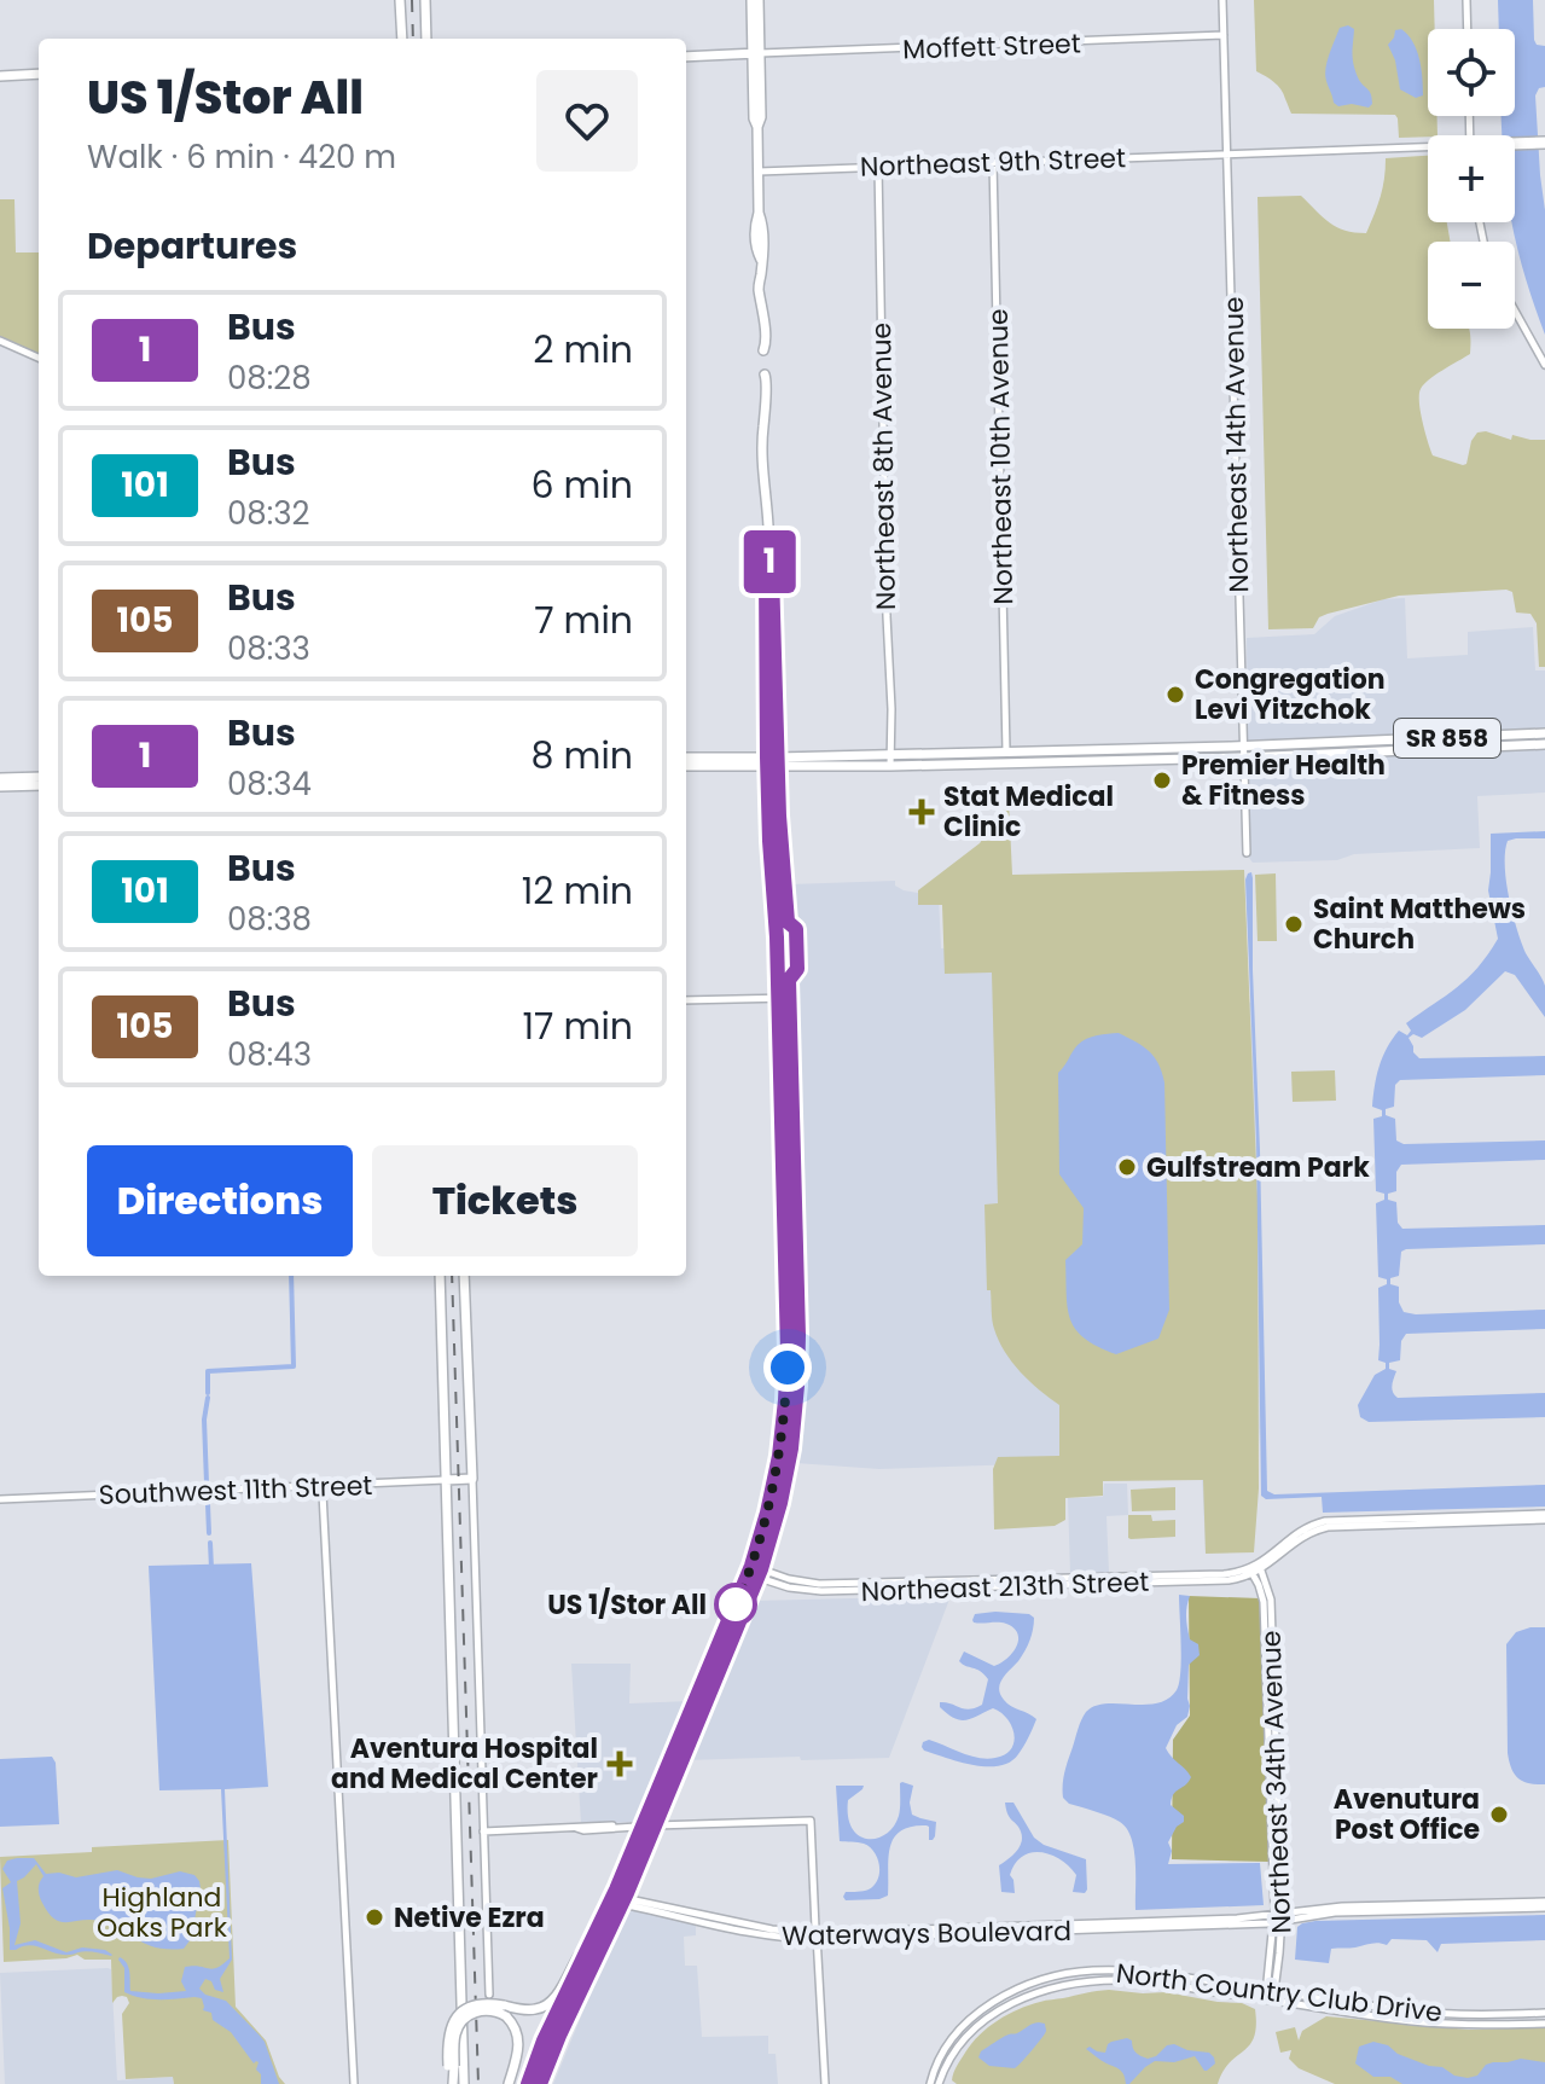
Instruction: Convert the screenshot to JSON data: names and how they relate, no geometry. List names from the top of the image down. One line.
{"streets":{"main road":["SR 858","Southwest 11th Street"],"street":["Moffett Street","Northeast 9th Street","Northeast 14th Avenue","Northeast 10th Avenue","Northeast 8th Avenue","Northeast 213th Street","Northeast 34th Avenue","Waterways Boulevard","North Country Club Drive"]},"crossings":[["Moffett Street","Northeast 14th Avenue"],["Northeast 9th Street","Northeast 14th Avenue"],["Northeast 9th Street","Northeast 10th Avenue"],["Northeast 9th Street","Northeast 8th Avenue"],["Northeast 14th Avenue","SR 858"],["Northeast 10th Avenue","SR 858"],["Northeast 8th Avenue","SR 858"],["Northeast 213th Street","Northeast 34th Avenue"],["Northeast 34th Avenue","Waterways Boulevard"],["Northeast 34th Avenue","North Country Club Drive"]],"parks":["Highland Oaks Park"],"places":{"other":["Congregation Levi Yitzchok","Premier Health & Fitness","Saint Matthews Church","Gulfstream Park","US 1/Stor All","Avenutura Post Office","Netive Ezra"],"health":["Stat Medical Clinic","Aventura Hospital and Medical Center"]},"lines":["bus line 1"],"page":{"on_map":"1","map_buttons":["+","−"],"heading":[["US 1/Stor All","Walk · 6 min · 420 m"],"Departures"],"list":[{"mark":"1","name":"Bus","note":"08:28","value":"2 min"},{"mark":"101","name":"Bus","note":"08:32","value":"6 min"},{"mark":"105","name":"Bus","note":"08:33","value":"7 min"},{"mark":"1","name":"Bus","note":"08:34","value":"8 min"},{"mark":"101","name":"Bus","note":"08:38","value":"12 min"},{"mark":"105","name":"Bus","note":"08:43","value":"17 min"}],"buttons":["Directions","Tickets"]}}
